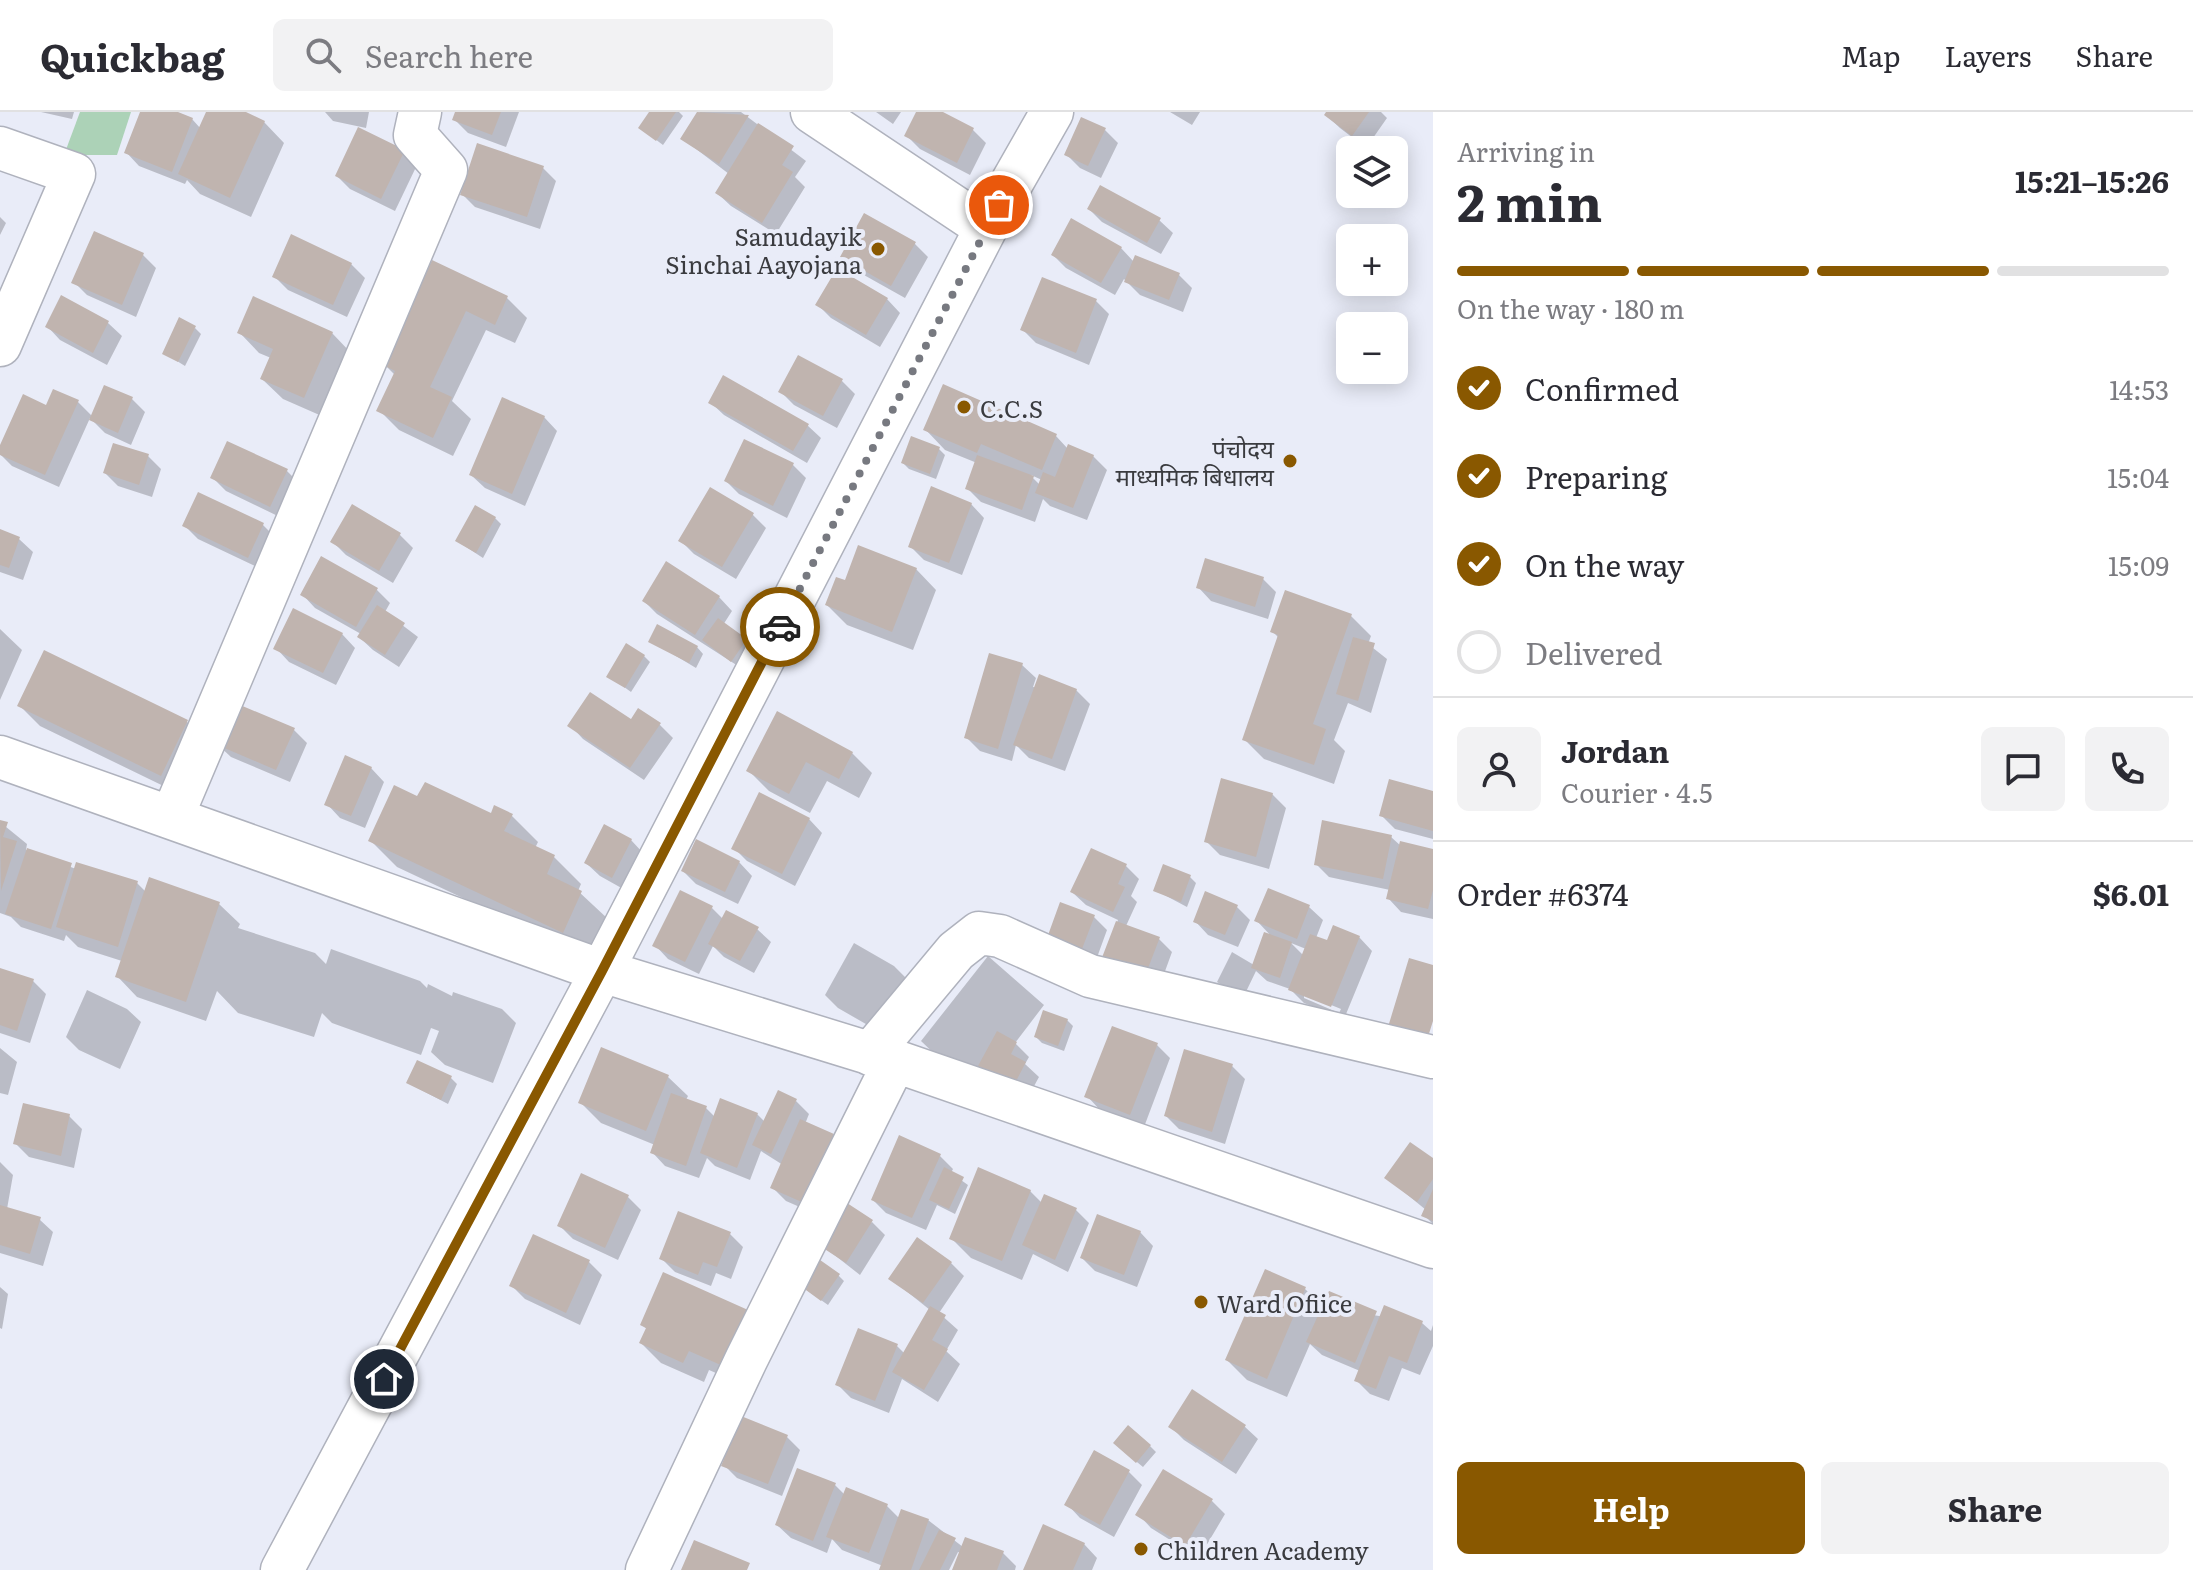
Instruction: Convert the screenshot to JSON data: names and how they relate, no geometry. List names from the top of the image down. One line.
{"places":["Samudayik Sinchai Aayojana","C.C.S","पंचोदय माध्यमिक बिधालय","Ward Ofiice","Children Academy"],"page":{"header":"Quickbag","search":"Search here","nav":["Map","Layers","Share"],"heading":["2 min","Arriving in","15:21–15:26"],"panel":["Jordan","Courier · 4.5","Order #6374","$6.01"],"map_buttons":["+","−"],"bar":"On the way · 180 m","list":[["Confirmed","14:53"],["Preparing","15:04"],["On the way","15:09"],"Delivered"],"buttons":["Help","Share"]}}
